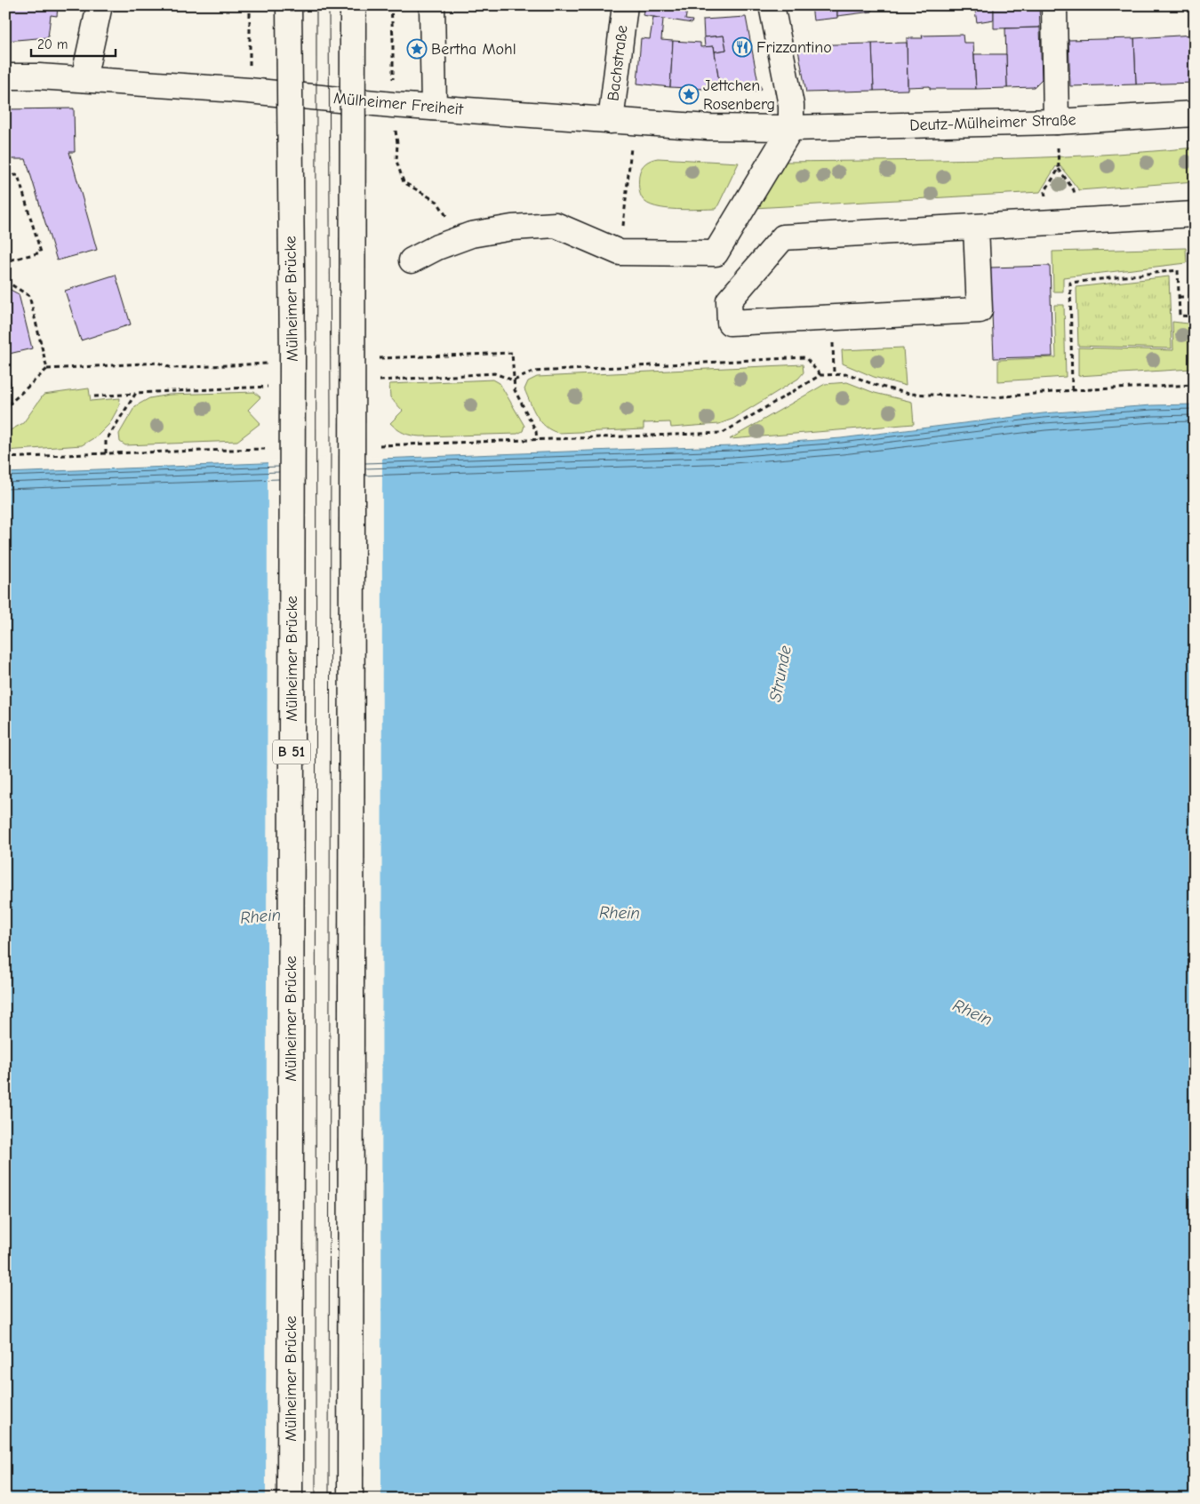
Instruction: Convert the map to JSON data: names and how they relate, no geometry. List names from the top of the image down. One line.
{"streets":{"main road":["Bachstraße","Mülheimer Freiheit","Deutz-Mülheimer Straße","Mülheimer Brücke","B 51"]},"crossings":[["Bachstraße","Mülheimer Freiheit"],["Mülheimer Freiheit","Deutz-Mülheimer Straße"]],"water":["Strunde","Rhein"],"places":{"restaurant":["Frizzantino"],"place":["Bertha Mohl","Jettchen Rosenberg"]},"scale_bar":"20 m"}
